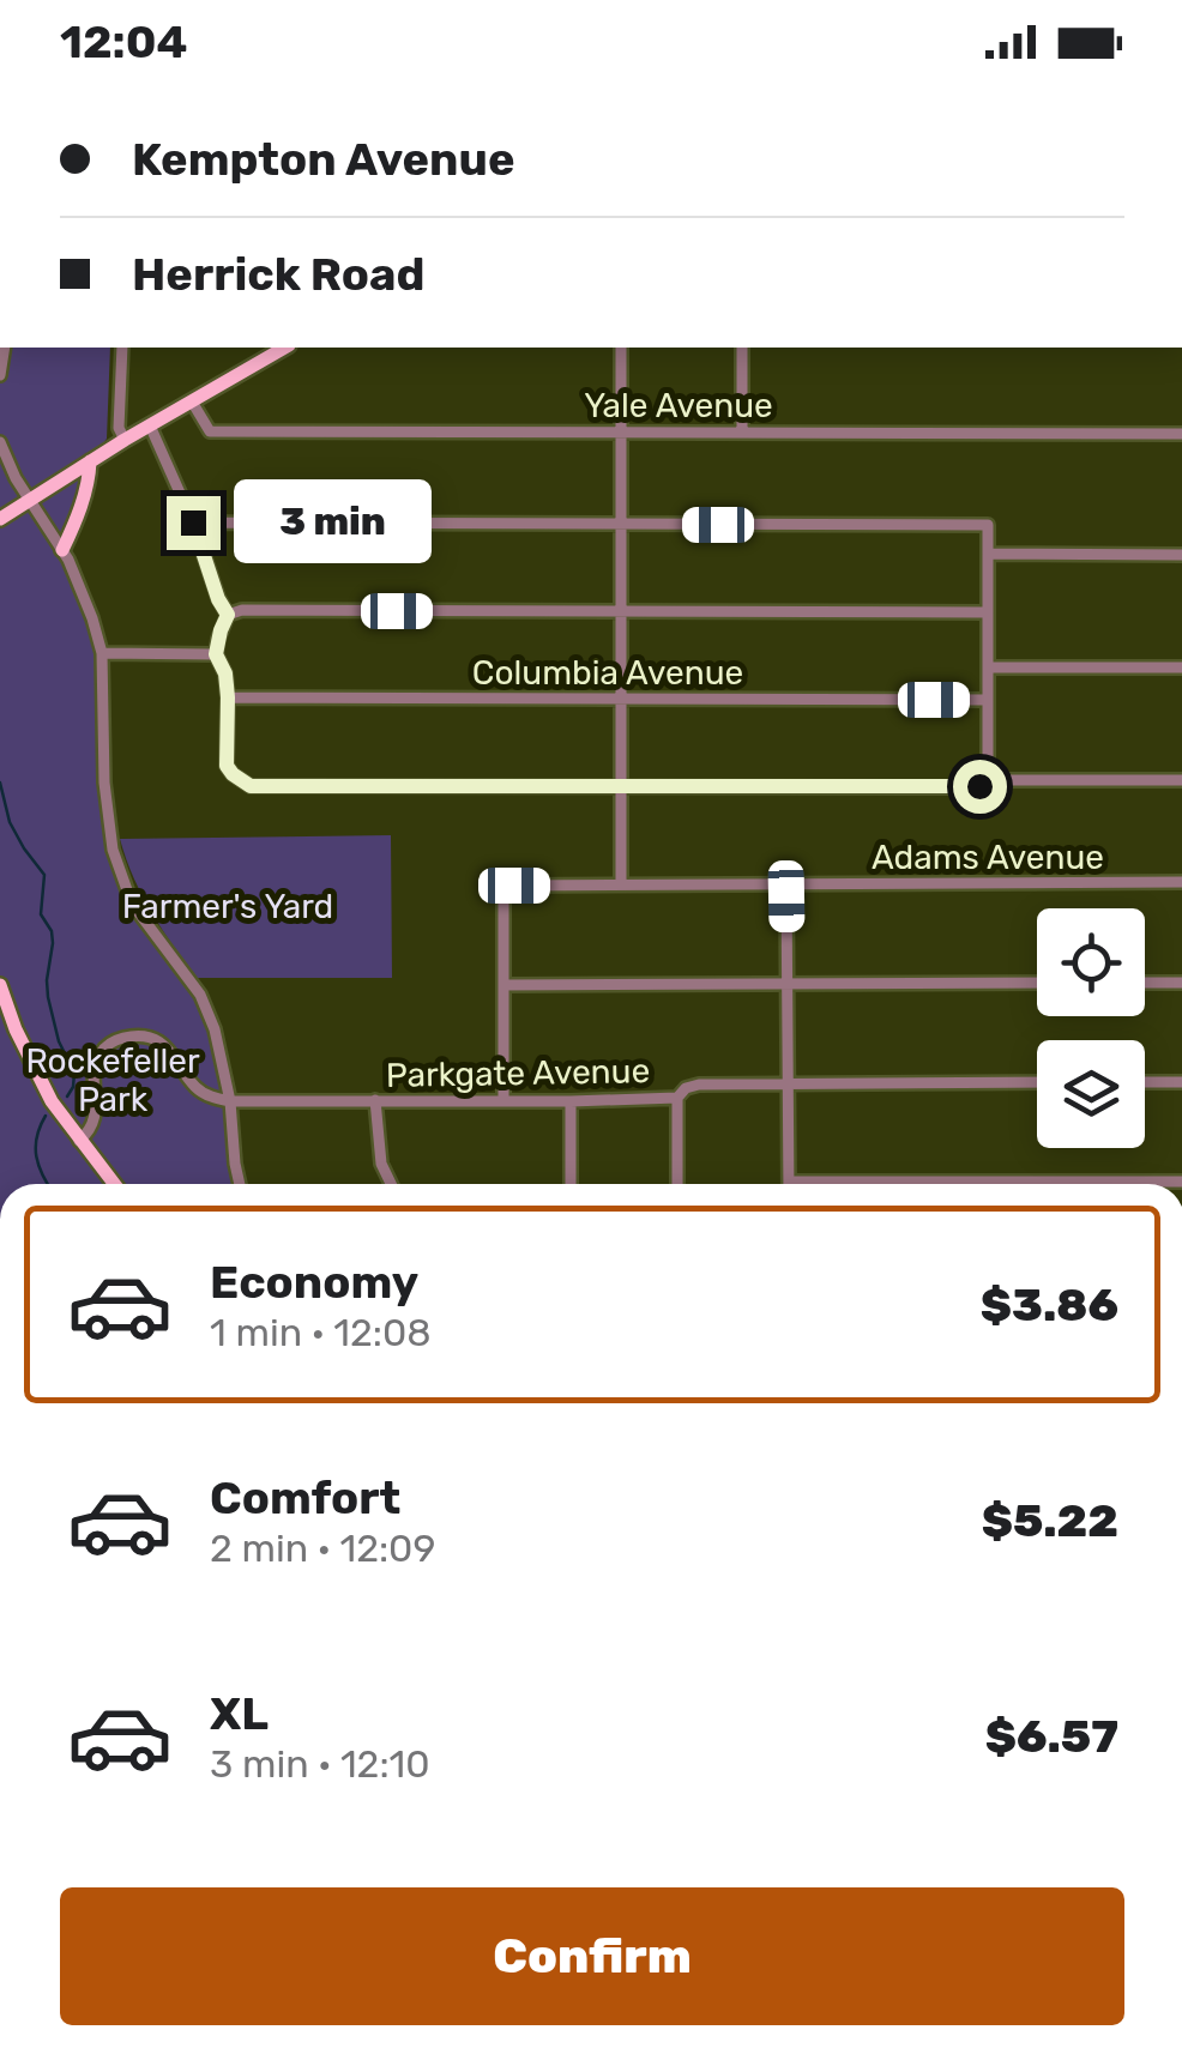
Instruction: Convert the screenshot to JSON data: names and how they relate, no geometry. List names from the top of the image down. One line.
{"streets":{"street":["Yale Avenue","Columbia Avenue","Adams Avenue","Parkgate Avenue"]},"parks":["Farmer's Yard","Rockefeller Park"],"page":{"status":"12:04","banner":["Kempton Avenue","Herrick Road"],"bubble":"3 min","list":[{"name":"Economy","note":"1 min · 12:08","value":"$3.86"},{"name":"Comfort","note":"2 min · 12:09","value":"$5.22"},{"name":"XL","note":"3 min · 12:10","value":"$6.57"}],"buttons":"Confirm"}}
